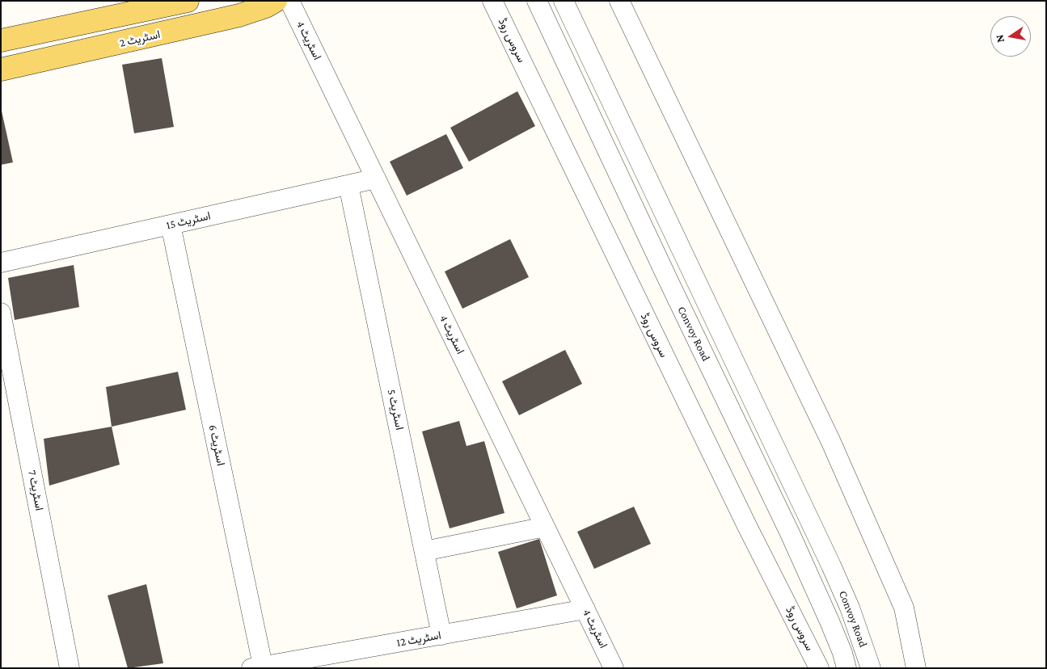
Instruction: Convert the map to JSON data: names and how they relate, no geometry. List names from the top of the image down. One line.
{"streets":{"main road":["اسٹریٹ 2"],"street":["اسٹریٹ 4","سروس روڈ","اسٹریٹ 15","Convoy Road","اسٹریٹ 5","اسٹریٹ 6","اسٹریٹ 7","اسٹریٹ 12"]},"crossings":[["اسٹریٹ 4","اسٹریٹ 15"],["اسٹریٹ 4","اسٹریٹ 12"],["اسٹریٹ 15","اسٹریٹ 5"],["اسٹریٹ 15","اسٹریٹ 6"],["اسٹریٹ 5","اسٹریٹ 12"],["اسٹریٹ 6","اسٹریٹ 12"]],"north":"left"}
